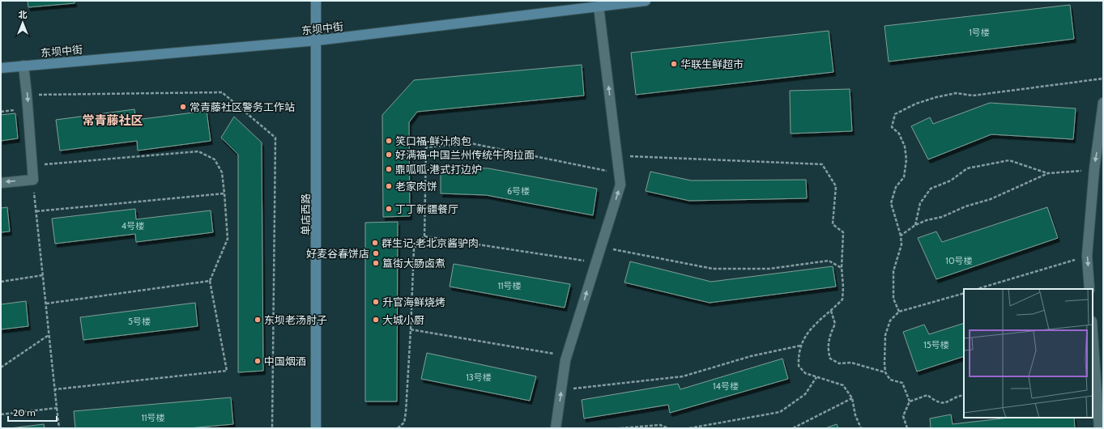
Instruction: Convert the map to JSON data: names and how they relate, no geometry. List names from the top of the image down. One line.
{"streets":{"street":["东坝中街","单店西路"]},"crossings":[["东坝中街","单店西路"]],"districts":["常青藤社区"],"places":["华联生鲜超市","常青藤社区警务工作站","笑口福·鲜汁肉包","好满福·中国兰州传统牛肉拉面","鼎呱呱·港式打边炉","老家肉饼","丁丁新疆餐厅","群生记·老北京酱驴肉","好麦谷春饼店","簋街大肠卤煮","升官海鲜烧烤","东坝老汤肘子","大城小厨","中国烟酒"],"house_numbers":["1号楼","6号楼","4号楼","10号楼","11号楼","5号楼","15号楼","13号楼","14号楼","11号楼"],"scale_bar":"20 m","north":"top"}
